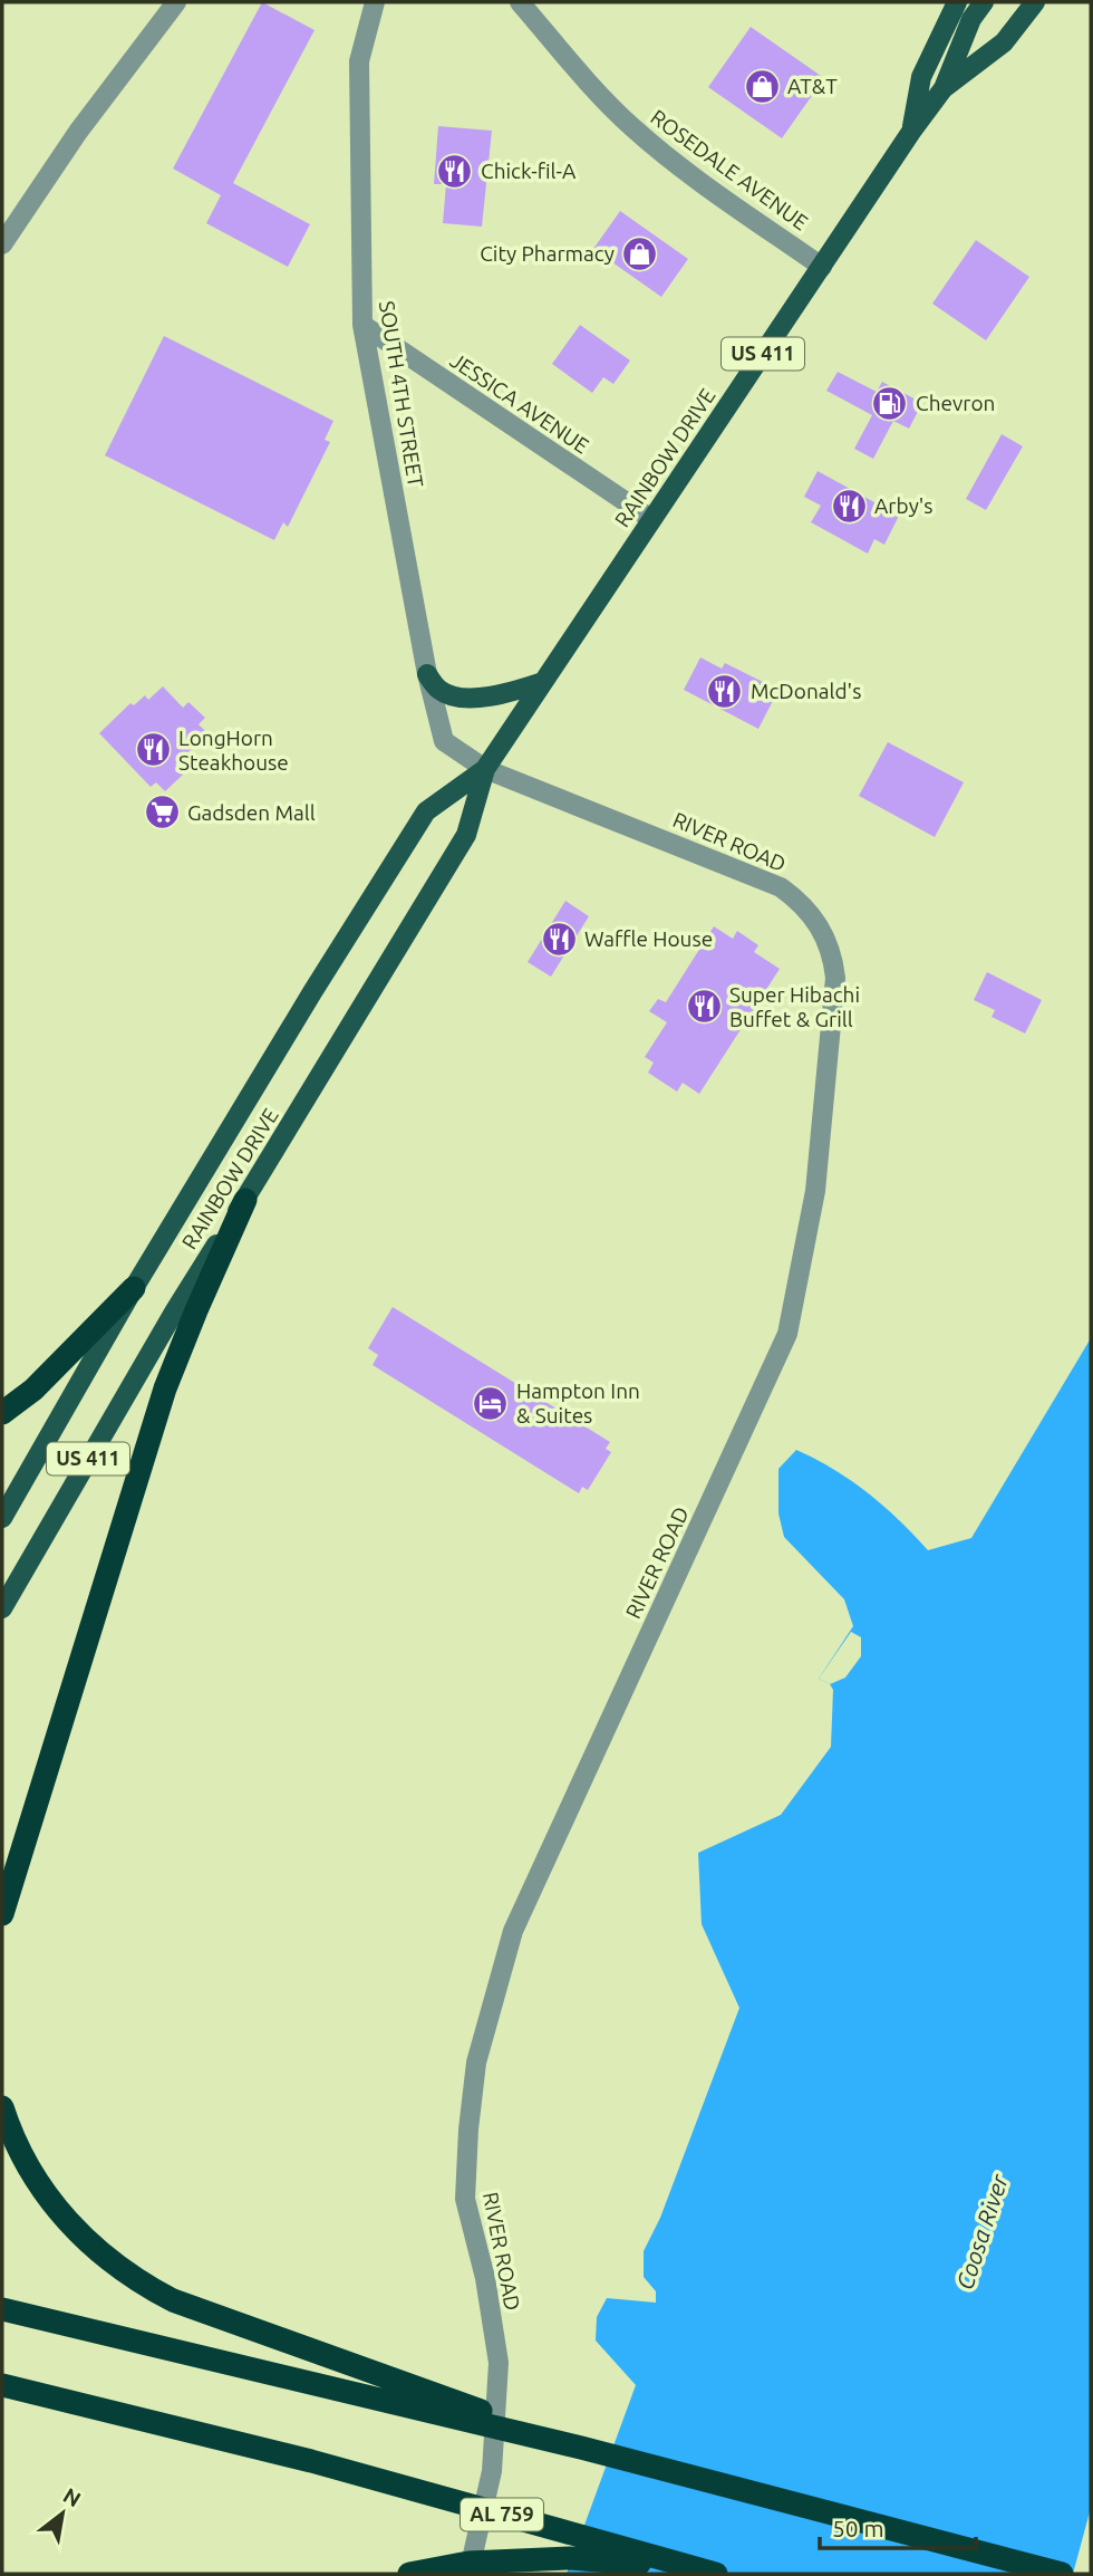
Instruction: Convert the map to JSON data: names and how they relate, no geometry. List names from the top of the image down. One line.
{"streets":{"highway":["AL 759"],"main road":["US 411","RAINBOW DRIVE"],"street":["ROSEDALE AVENUE","SOUTH 4TH STREET","JESSICA AVENUE","RIVER ROAD"]},"crossings":[["ROSEDALE AVENUE","RAINBOW DRIVE"],["US 411","RAINBOW DRIVE"],["SOUTH 4TH STREET","JESSICA AVENUE"],["SOUTH 4TH STREET","RAINBOW DRIVE"],["SOUTH 4TH STREET","RIVER ROAD"],["JESSICA AVENUE","RAINBOW DRIVE"],["RAINBOW DRIVE","RIVER ROAD"]],"water":["Coosa River"],"places":{"shop":["AT&T","City Pharmacy"],"restaurant":["Chick-fil-A","Arby's","McDonald's","LongHorn Steakhouse","Waffle House","Super Hibachi Buffet & Grill"],"fuel station":["Chevron"],"supermarket":["Gadsden Mall"],"hotel":["Hampton Inn & Suites"]},"scale_bar":"50 m","north":"top right"}
